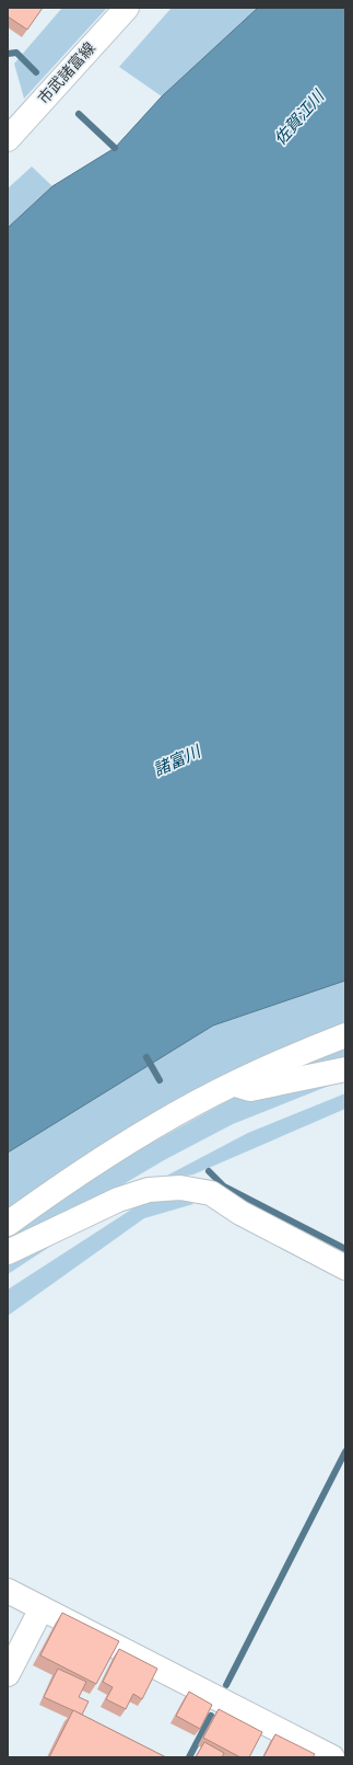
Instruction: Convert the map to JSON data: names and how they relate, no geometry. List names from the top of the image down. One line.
{"streets":{"street":["市武諸富線"]},"water":["佐賀江川","諸富川"]}
